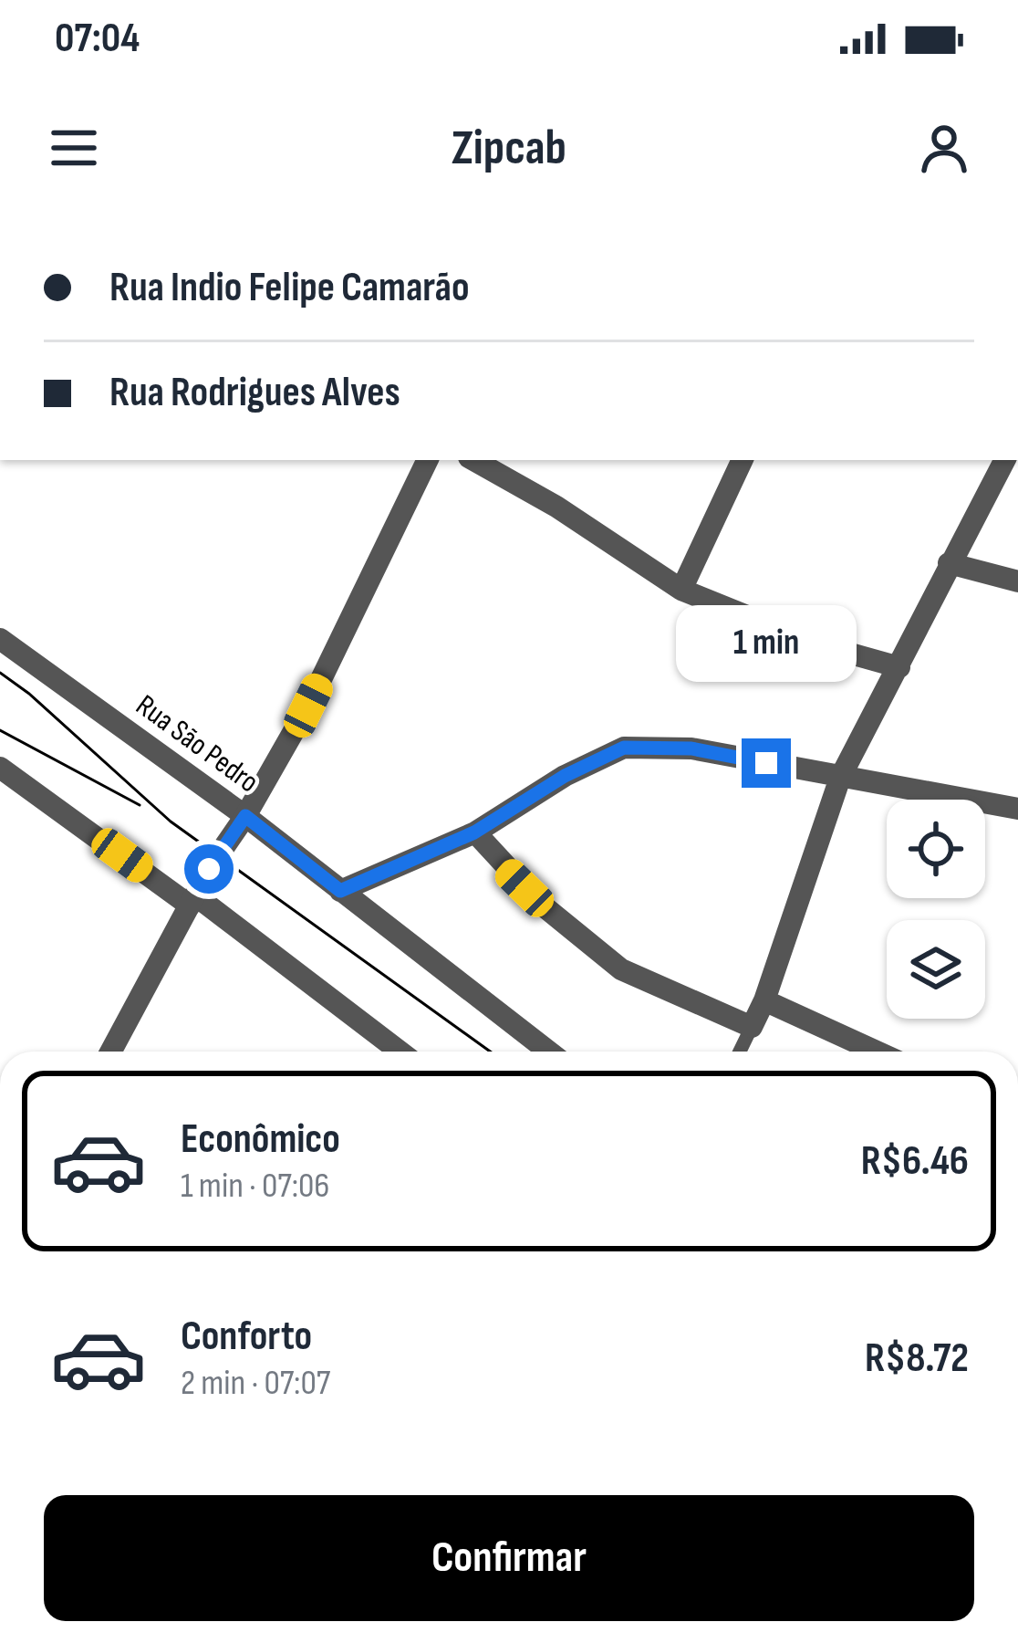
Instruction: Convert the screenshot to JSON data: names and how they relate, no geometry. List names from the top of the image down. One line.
{"streets":{"street":["Rua São Pedro"]},"page":{"status":"07:04","header":"Zipcab","banner":["Rua Indio Felipe Camarão","Rua Rodrigues Alves"],"bubble":"1 min","list":[{"name":"Econômico","note":"1 min · 07:06","value":"R$6.46"},{"name":"Conforto","note":"2 min · 07:07","value":"R$8.72"}],"buttons":"Confirmar"}}
